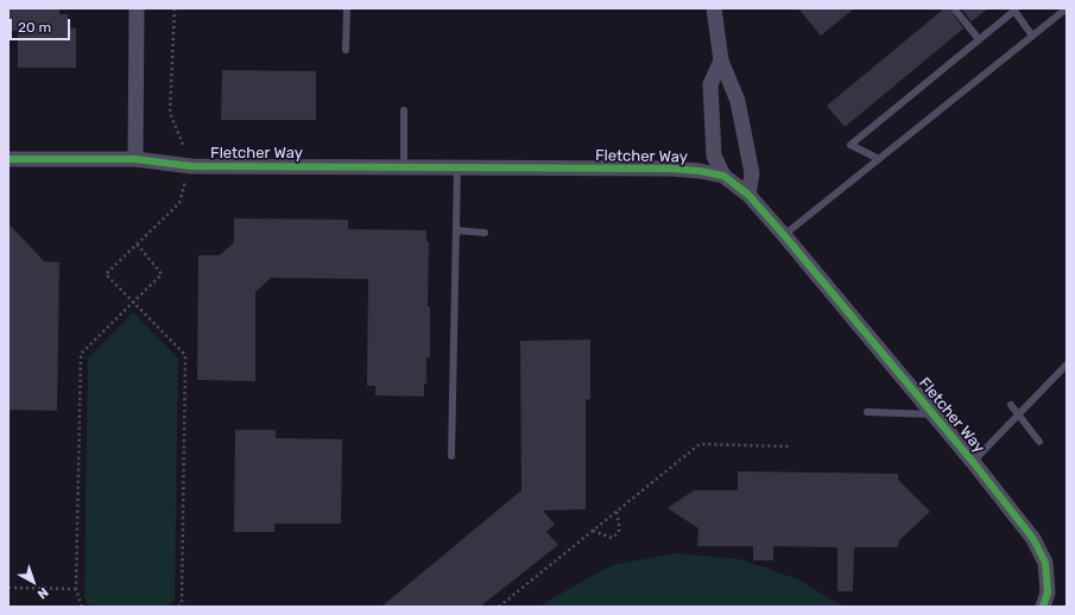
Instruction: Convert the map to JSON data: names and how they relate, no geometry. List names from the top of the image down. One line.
{"streets":{"street":["Fletcher Way"]},"scale_bar":"20 m","north":"bottom right"}
